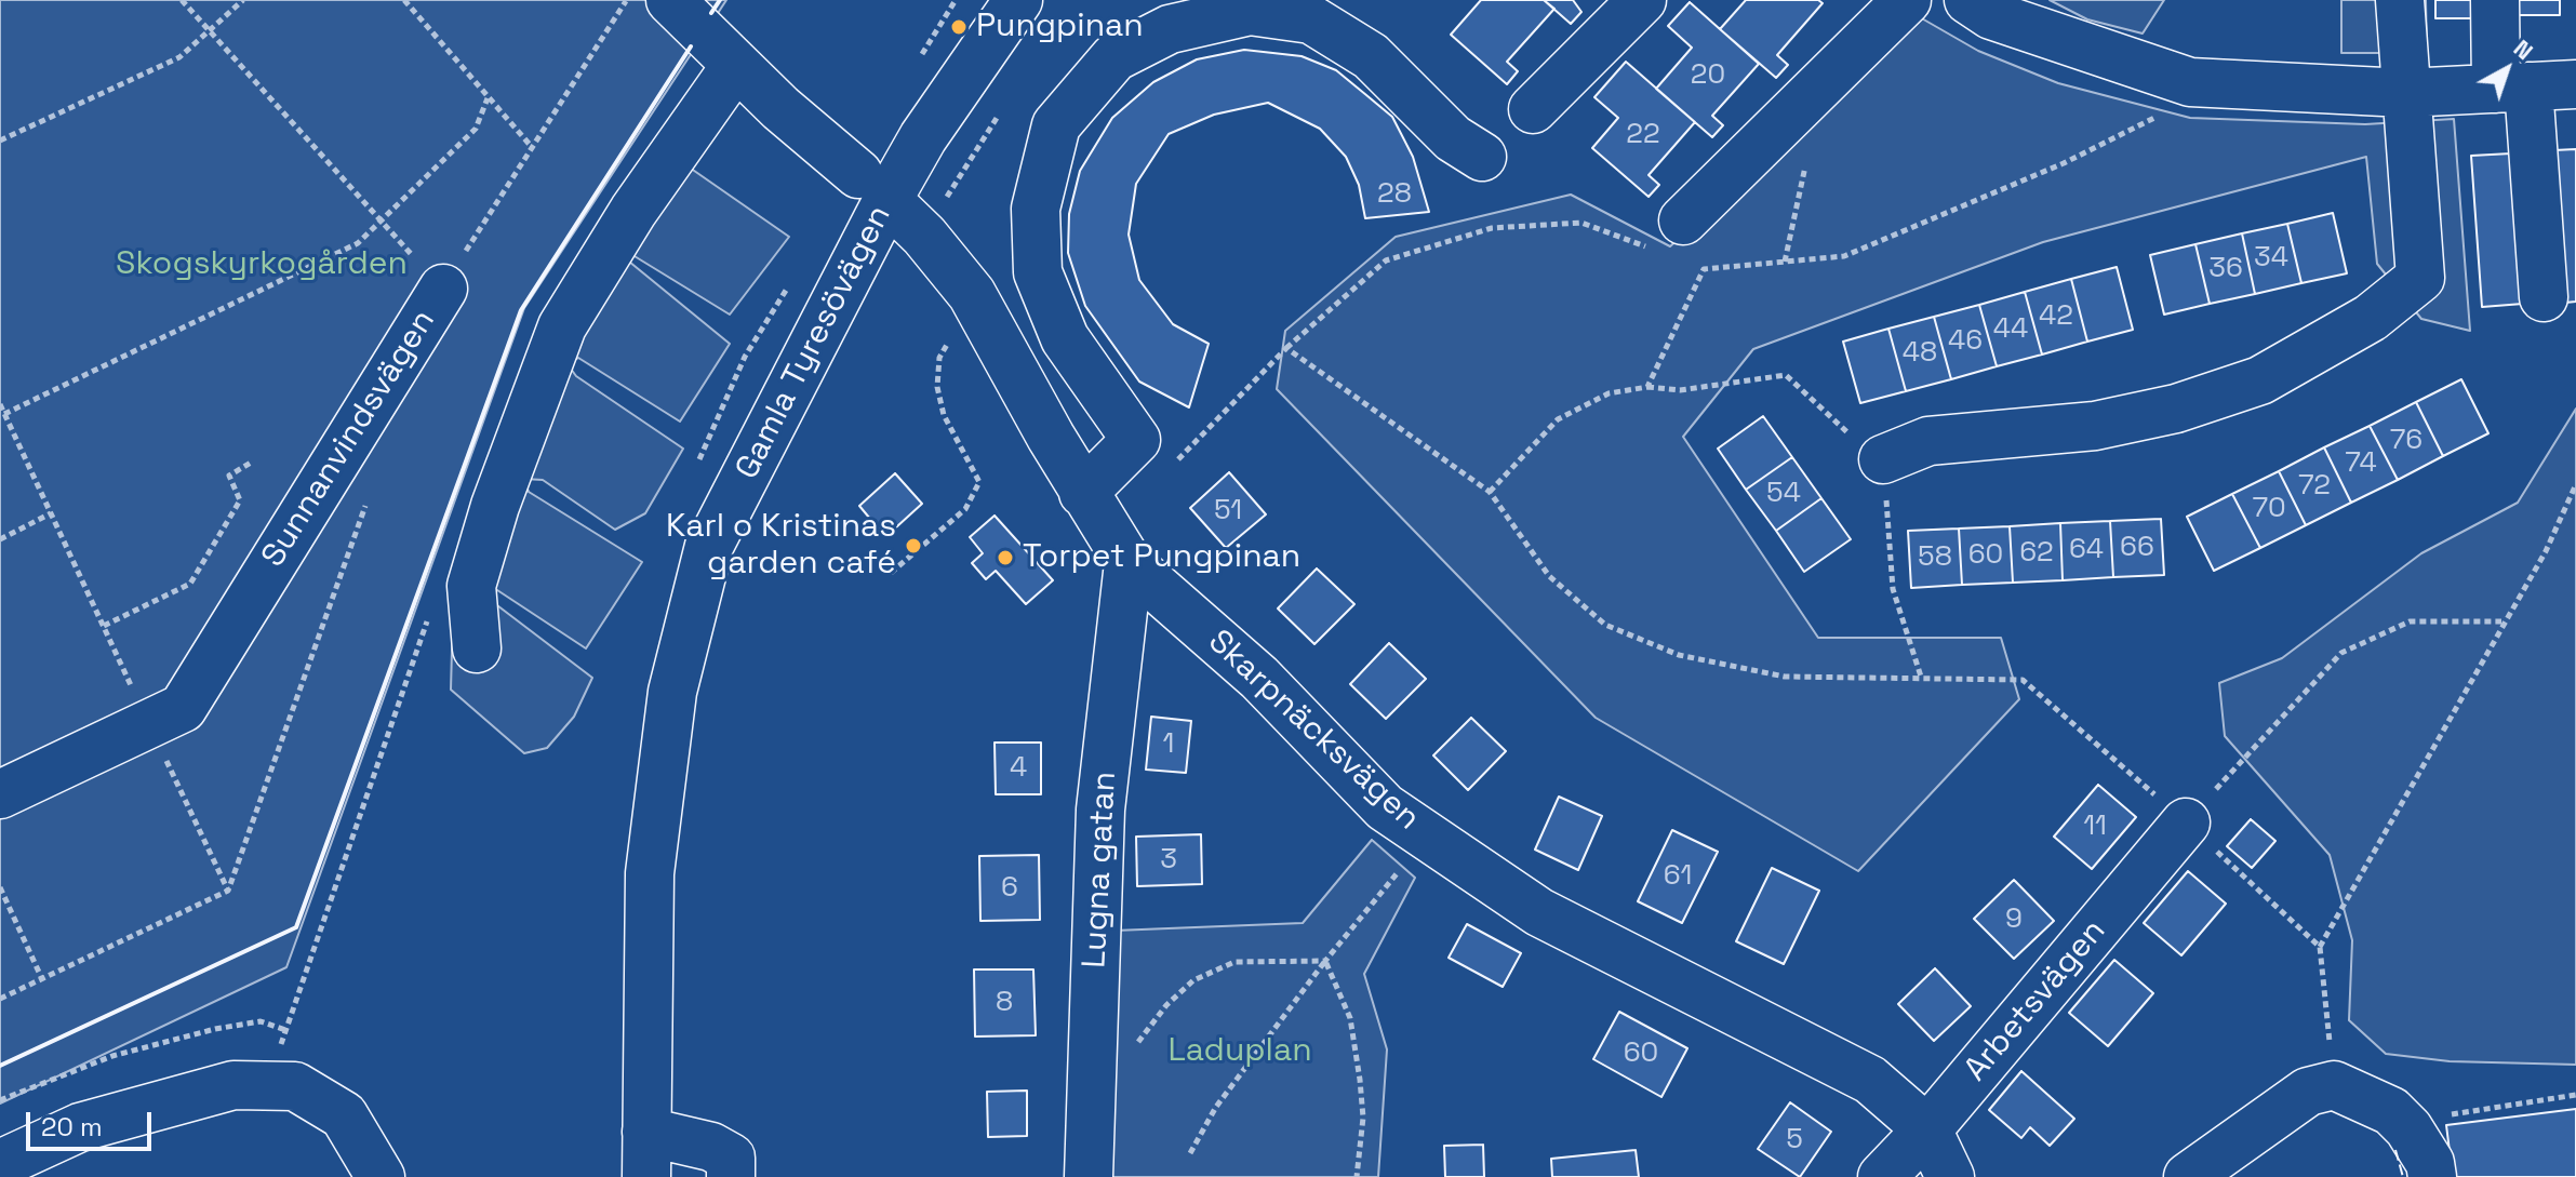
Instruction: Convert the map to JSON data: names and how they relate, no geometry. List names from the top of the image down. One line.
{"streets":{"street":["Gamla Tyresövägen","Sunnanvindsvägen","Skarpnäcksvägen","Lugna gatan","Arbetsvägen"]},"crossings":[["Gamla Tyresövägen","Skarpnäcksvägen"],["Skarpnäcksvägen","Lugna gatan"],["Skarpnäcksvägen","Arbetsvägen"]],"parks":["Skogskyrkogården","Laduplan"],"places":["Pungpinan","Karl o Kristinas garden café","Torpet Pungpinan"],"house_numbers":["20","22","28","34","36","42","44","46","48","76","74","72","54","70","51","66","64","62","60","58","1","4","11","3","61","6","9","8","60","5"],"scale_bar":"20 m","north":"top right"}
